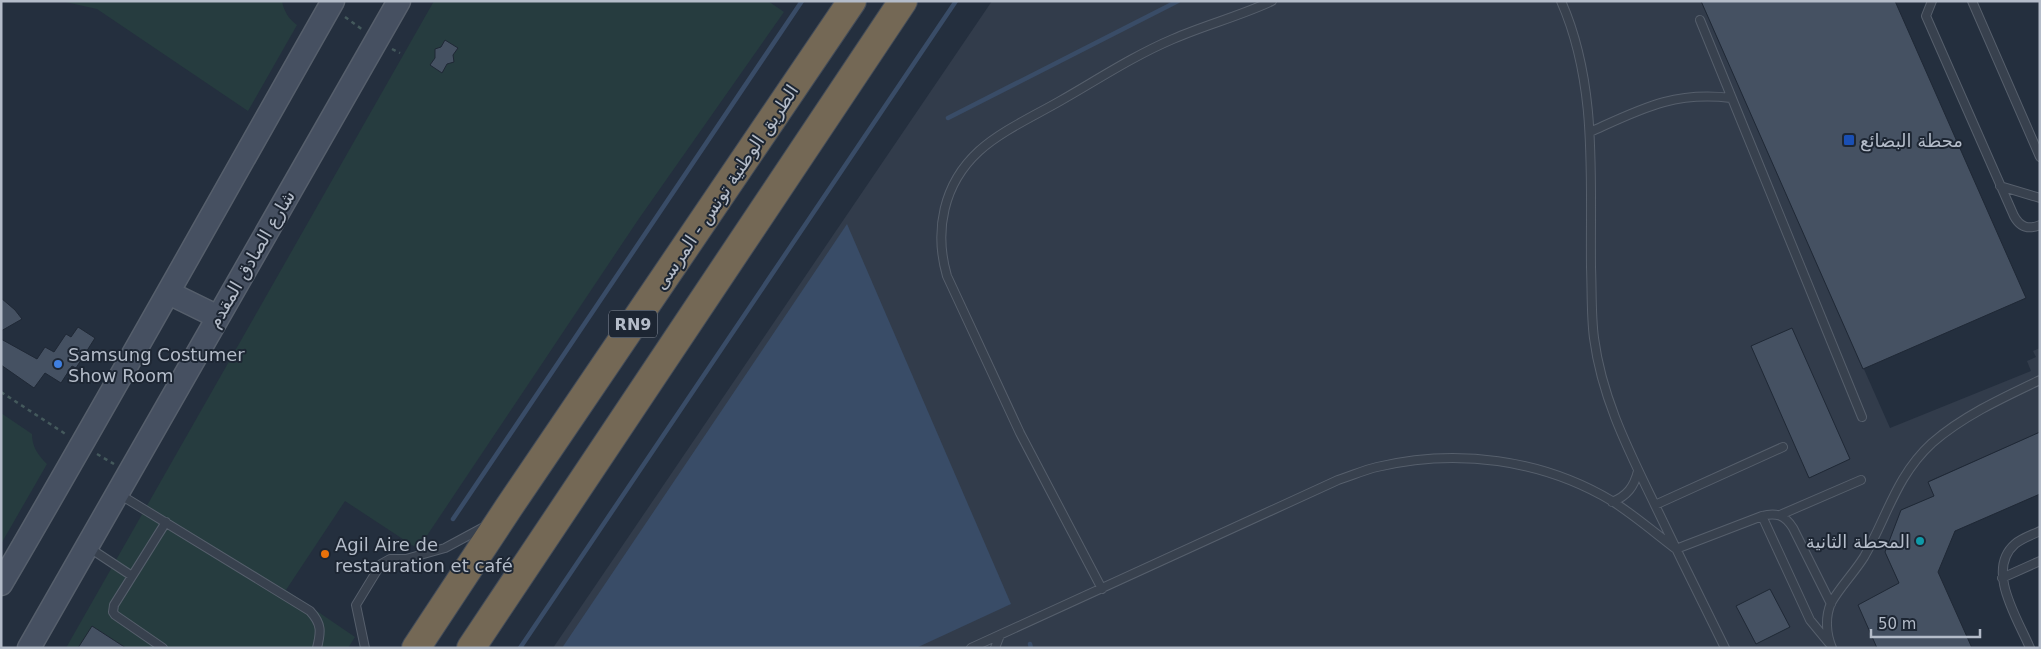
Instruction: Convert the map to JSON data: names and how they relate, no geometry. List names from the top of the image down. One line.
{"streets":{"highway":["الطريق الوطنية تونس - المرسى","RN9"],"main road":["شارع الصادق المقدم"]},"places":{"transit":["محطة البضائع"],"other":["Samsung Costumer Show Room","المحطة الثانية","Agil Aire de restauration et café"]},"scale_bar":"50 m"}
